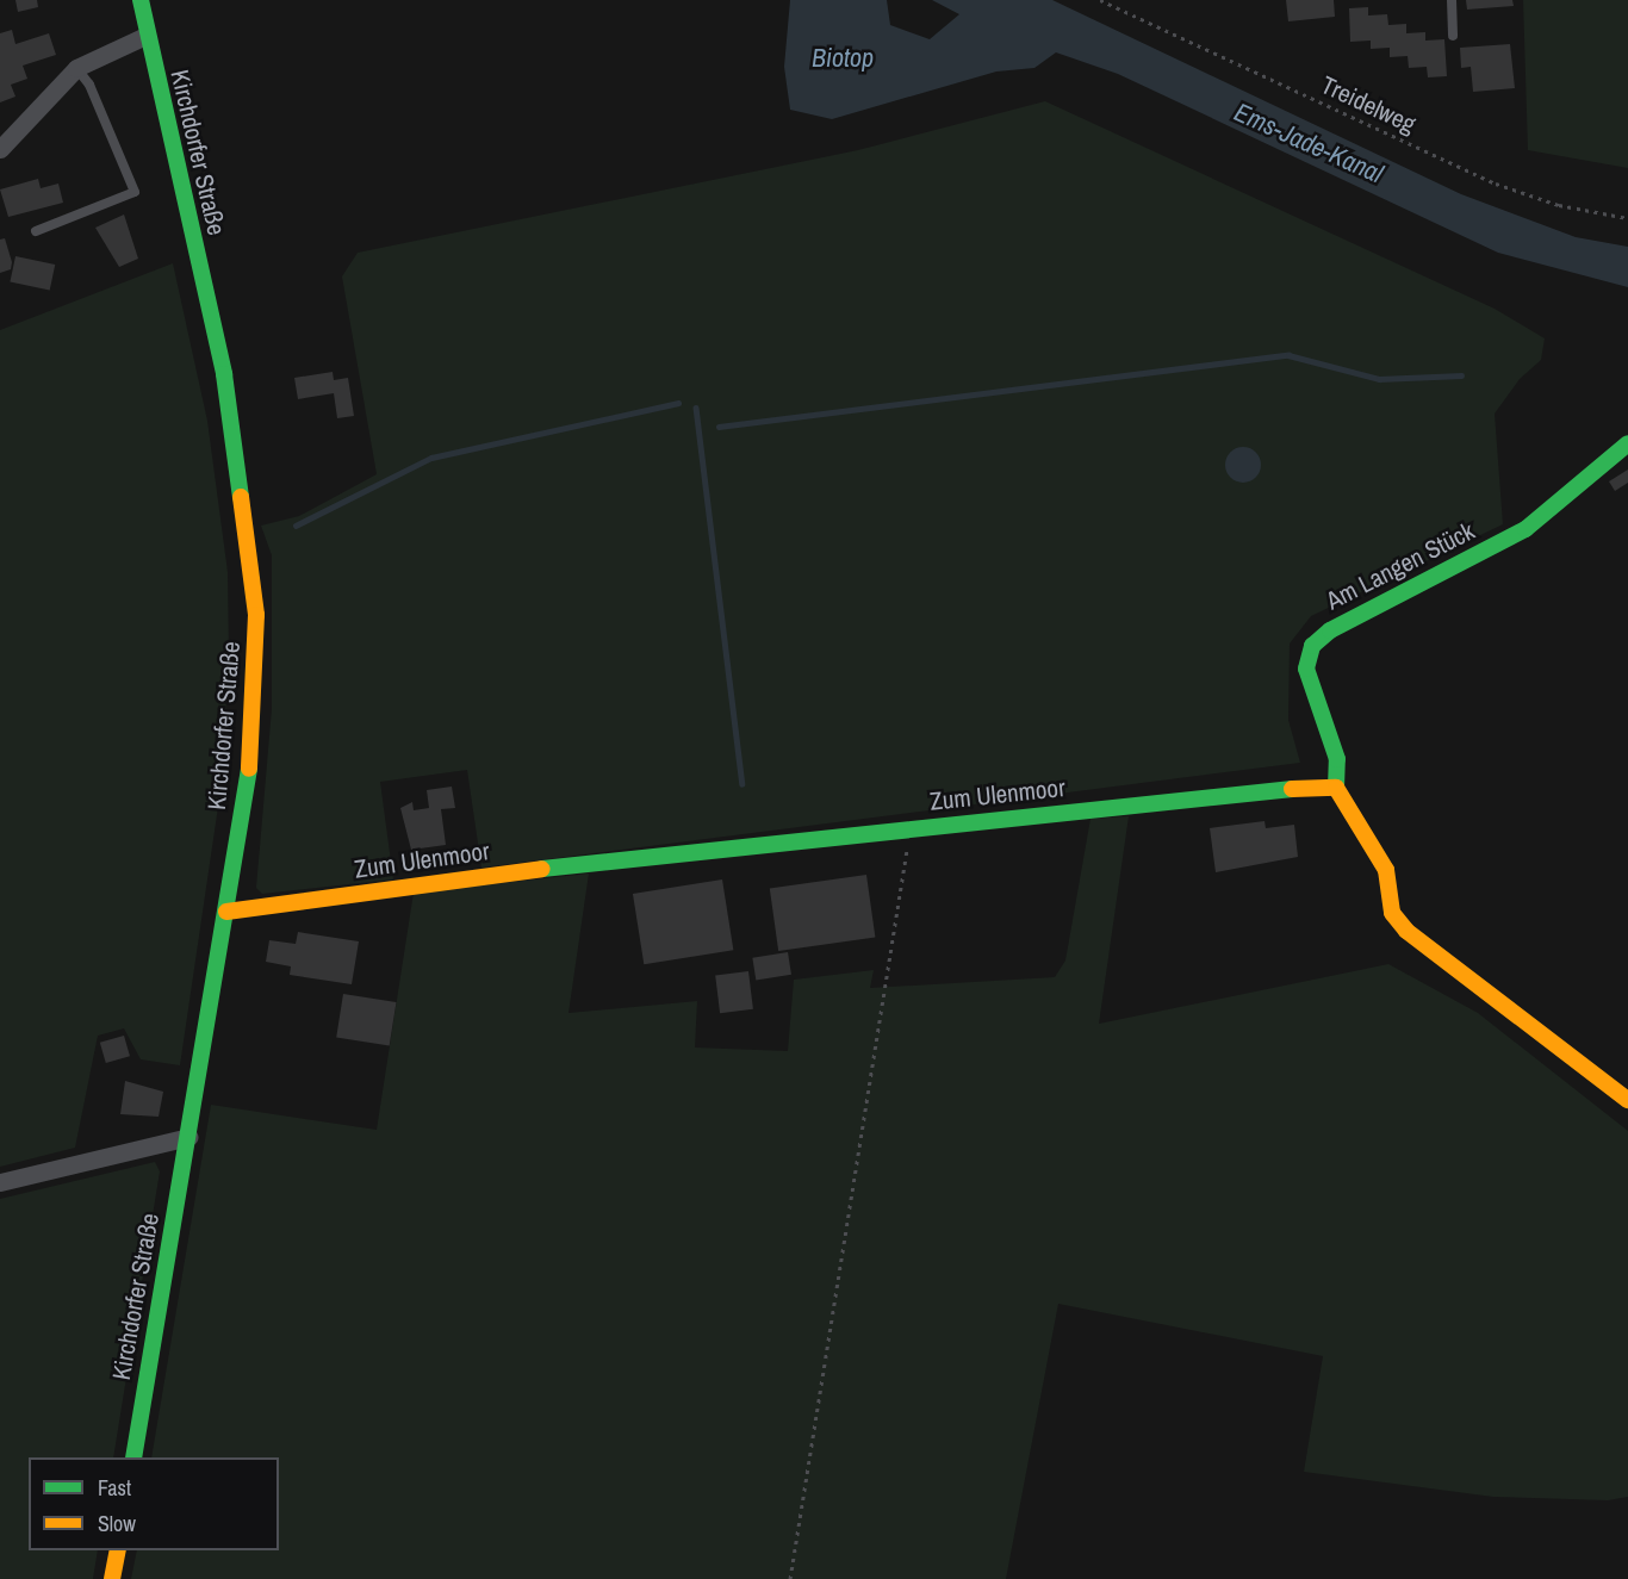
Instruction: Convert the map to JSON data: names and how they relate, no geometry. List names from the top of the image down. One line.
{"streets":{"street":["Kirchdorfer Straße","Am Langen Stück","Zum Ulenmoor"],"path":["Treidelweg"]},"crossings":[["Kirchdorfer Straße","Zum Ulenmoor"],["Am Langen Stück","Zum Ulenmoor"]],"water":["Biotop","Ems-Jade-Kanal"],"legend":["Fast","Slow"]}
